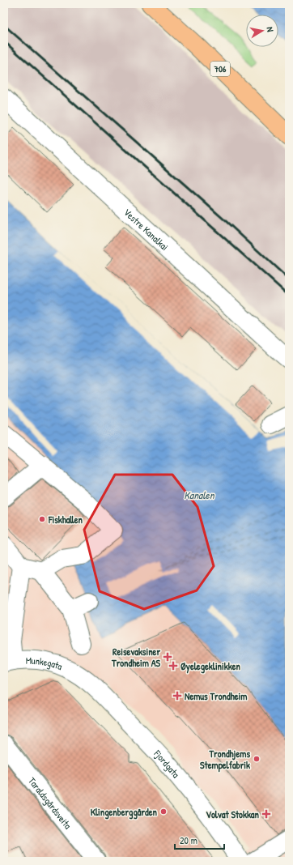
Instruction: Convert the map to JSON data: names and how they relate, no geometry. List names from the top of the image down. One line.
{"streets":{"highway":["706"],"street":["Vestre Kanalkai","Munkegata","Fjordgata","Taraldsgårdsveita"]},"crossings":[["Munkegata","Fjordgata"]],"water":["Kanalen"],"places":{"other":["Fiskhallen","Trondhjems Stempelfabrik","Klingenberggården"],"health":["Reisevaksiner Trondheim AS","Øyelegeklinikken","Nemus Trondheim","Volvat Stokkan"]},"scale_bar":"20 m","north":"right"}
